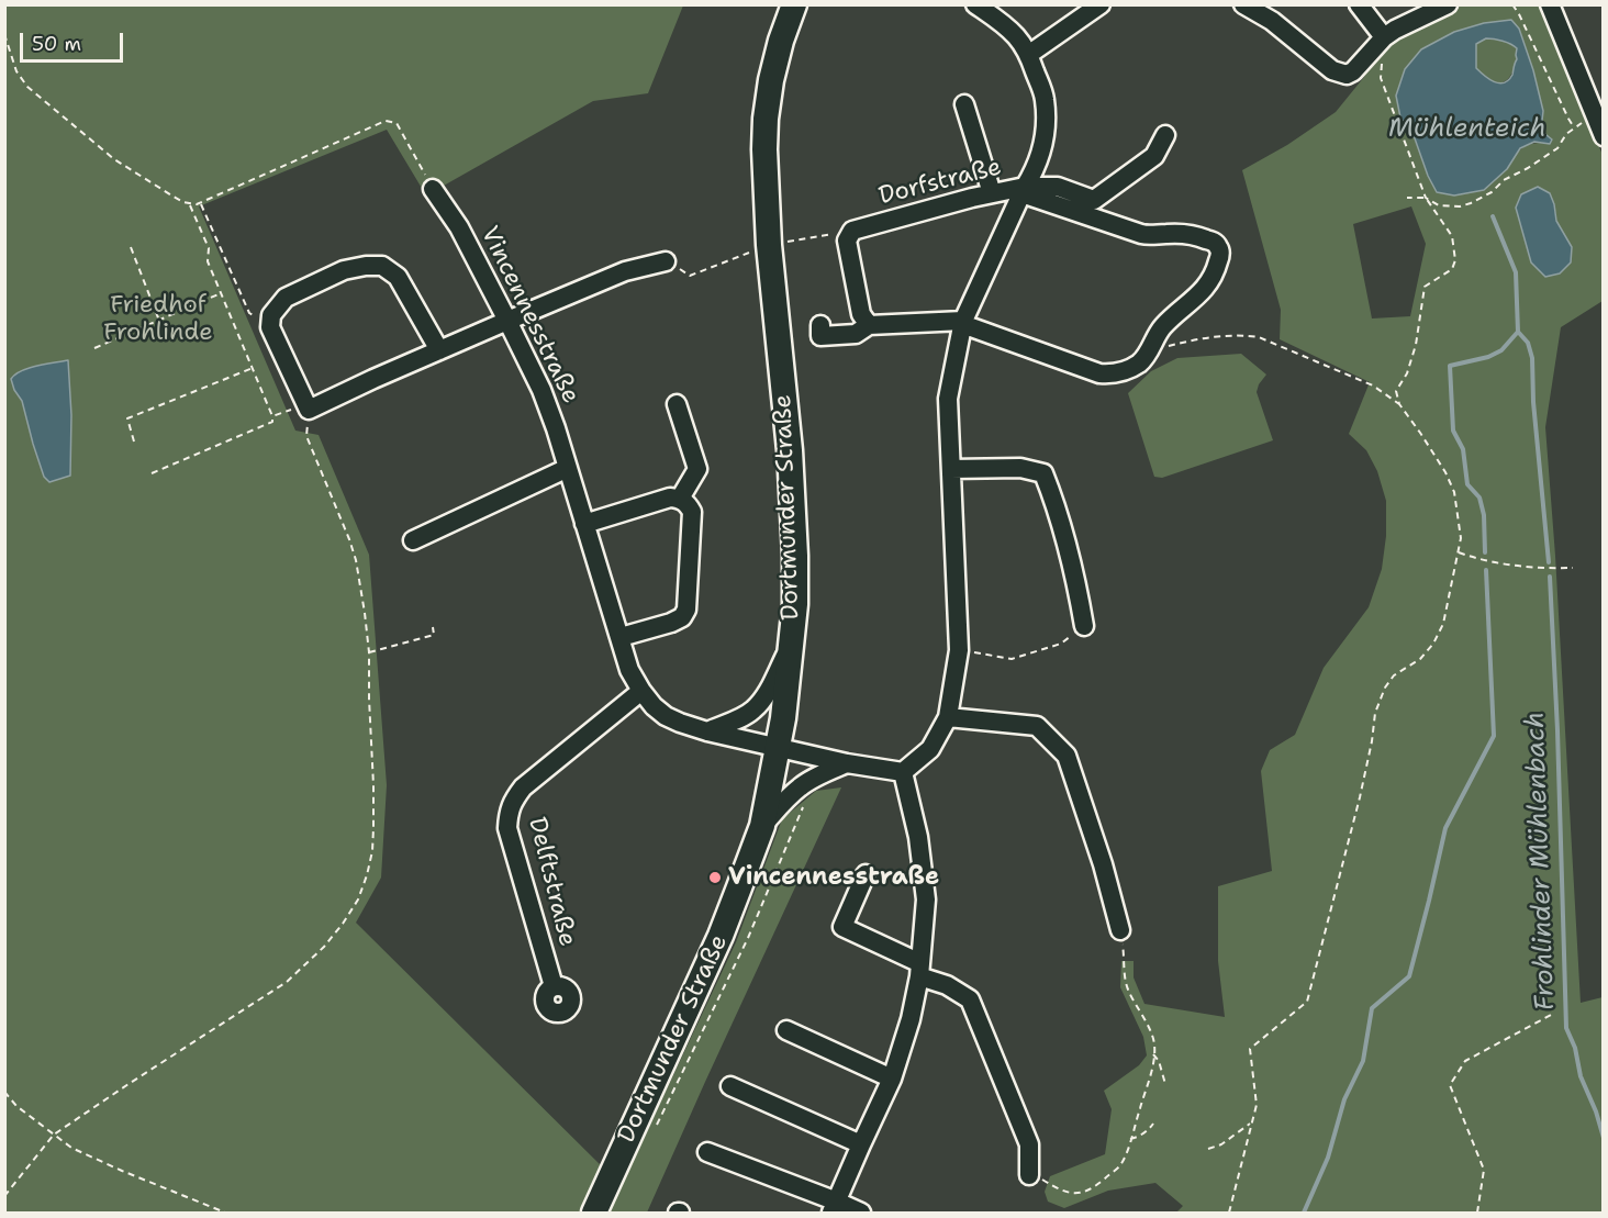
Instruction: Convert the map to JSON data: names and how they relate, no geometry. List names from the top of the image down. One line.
{"streets":{"main road":["Dortmunder Straße"],"street":["Dorfstraße","Vincennesstraße","Delftstraße"]},"crossings":[["Vincennesstraße","Dortmunder Straße"],["Vincennesstraße","Delftstraße"]],"water":["Mühlenteich","Frohlinder Mühlenbach"],"parks":["Friedhof Frohlinde"],"places":["Vincennesstraße"],"scale_bar":"50 m"}
